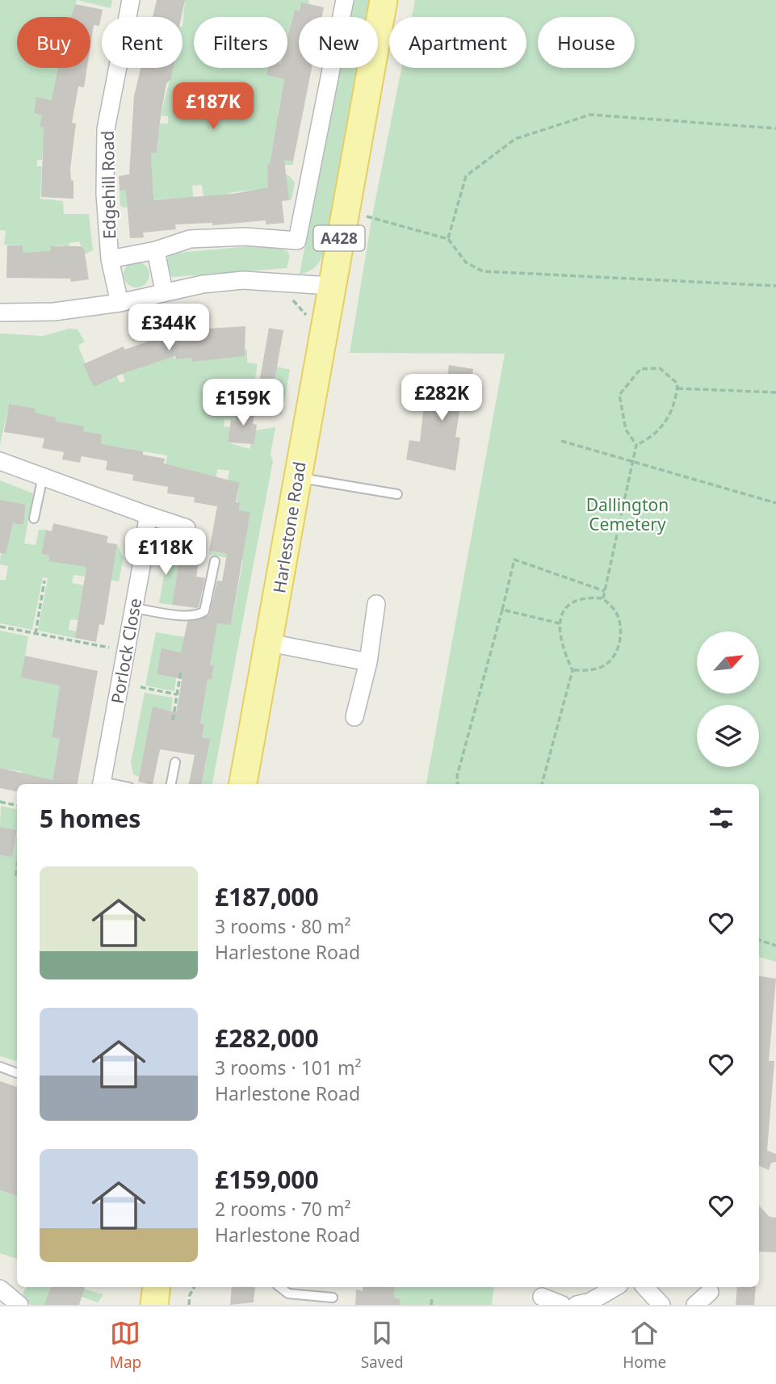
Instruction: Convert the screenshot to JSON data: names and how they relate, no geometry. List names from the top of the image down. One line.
{"streets":{"main road":["A428","Harlestone Road"],"street":["Edgehill Road","Porlock Close"]},"parks":["Dallington Cemetery"],"north":"top right","page":{"chip":["Buy","Rent","Filters","New","Apartment","House"],"price":["£187K","£344K","£282K","£159K","£118K"],"heading":"5 homes","list":[{"name":"£187,000","note":"3 rooms · 80 m² · Harlestone Road"},{"name":"£282,000","note":"3 rooms · 101 m² · Harlestone Road"},{"name":"£159,000","note":"2 rooms · 70 m² · Harlestone Road"}],"tabs":["Map","Saved","Home"]}}
